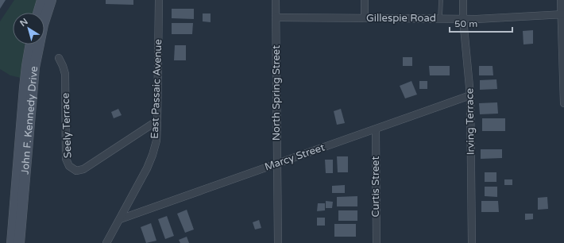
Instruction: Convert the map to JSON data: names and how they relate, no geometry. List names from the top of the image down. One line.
{"streets":{"main road":["John F. Kennedy Drive"],"street":["Gillespie Road","East Passaic Avenue","North Spring Street","Irving Terrace","Seely Terrace","Marcy Street","Curtis Street"]},"crossings":[["Gillespie Road","North Spring Street"],["Gillespie Road","Irving Terrace"],["East Passaic Avenue","Seely Terrace"],["East Passaic Avenue","Marcy Street"],["North Spring Street","Marcy Street"],["Irving Terrace","Marcy Street"],["Marcy Street","Curtis Street"]],"scale_bar":"50 m","north":"top left"}
